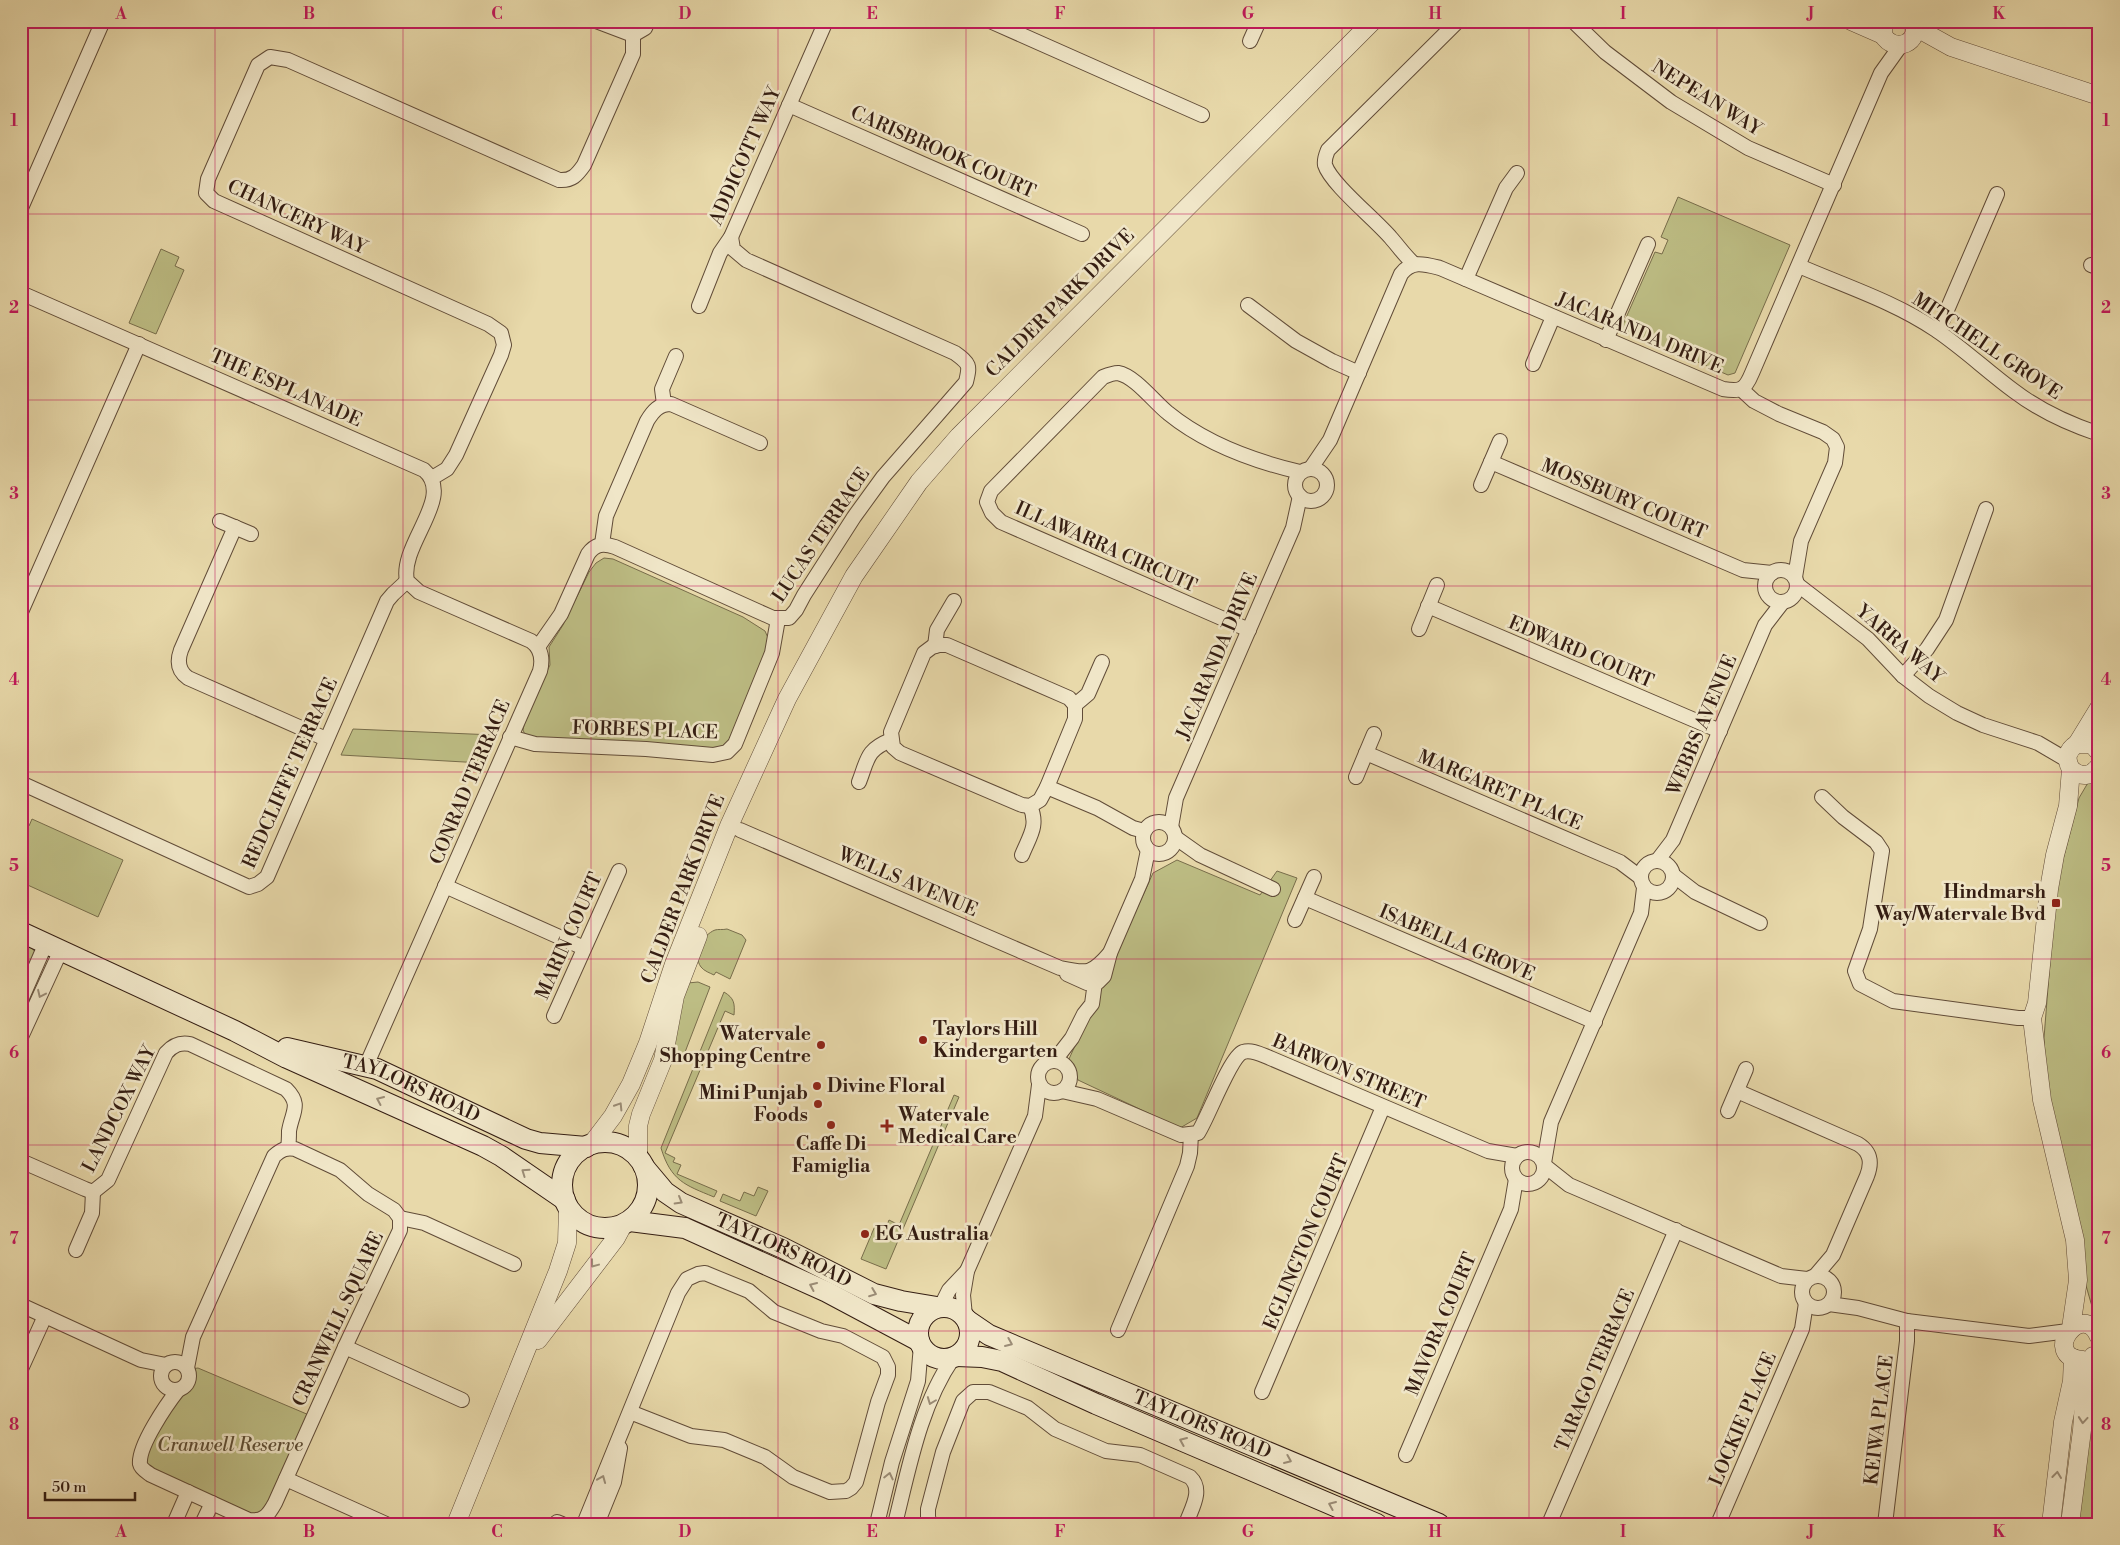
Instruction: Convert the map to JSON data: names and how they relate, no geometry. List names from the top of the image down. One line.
{"streets":{"main road":["TAYLORS ROAD"],"street":["NEPEAN WAY","CARISBROOK COURT","ADDICOTT WAY","CHANCERY WAY","CALDER PARK DRIVE","JACARANDA DRIVE","MITCHELL GROVE","THE ESPLANADE","MOSSBURY COURT","LUCAS TERRACE","ILLAWARRA CIRCUIT","YARRA WAY","EDWARD COURT","WEBBS AVENUE","FORBES PLACE","REDCLIFFE TERRACE","CONRAD TERRACE","MARGARET PLACE","WELLS AVENUE","MARIN COURT","ISABELLA GROVE","BARWON STREET","LANDCOX WAY","EGLINGTON COURT","CRANWELL SQUARE","MAVORA COURT","TARAGO TERRACE","LOCKIE PLACE","KEIWA PLACE"]},"crossings":[["NEPEAN WAY","JACARANDA DRIVE"],["CARISBROOK COURT","ADDICOTT WAY"],["ADDICOTT WAY","LUCAS TERRACE"],["CHANCERY WAY","THE ESPLANADE"],["CALDER PARK DRIVE","WELLS AVENUE"],["CALDER PARK DRIVE","TAYLORS ROAD"],["JACARANDA DRIVE","MITCHELL GROVE"],["JACARANDA DRIVE","ILLAWARRA CIRCUIT"],["MOSSBURY COURT","YARRA WAY"],["MOSSBURY COURT","WEBBS AVENUE"],["LUCAS TERRACE","FORBES PLACE"],["YARRA WAY","WEBBS AVENUE"],["EDWARD COURT","WEBBS AVENUE"],["WEBBS AVENUE","MARGARET PLACE"],["FORBES PLACE","CONRAD TERRACE"],["CONRAD TERRACE","TAYLORS ROAD"],["BARWON STREET","EGLINGTON COURT"],["BARWON STREET","MAVORA COURT"],["BARWON STREET","TARAGO TERRACE"],["BARWON STREET","LOCKIE PLACE"],["LANDCOX WAY","CRANWELL SQUARE"]],"parks":["Cranwell Reserve"],"places":{"transit":["Hindmarsh Way/Watervale Bvd"],"other":["Taylors Hill Kindergarten","Watervale Shopping Centre","Divine Floral","Mini Punjab Foods","Caffe Di Famiglia","EG Australia"],"health":["Watervale Medical Care"]},"scale_bar":"50 m","grid":{"columns":["A","B","C","D","E","F","G","H","I","J","K"],"rows":["1","2","3","4","5","6","7","8"]}}
